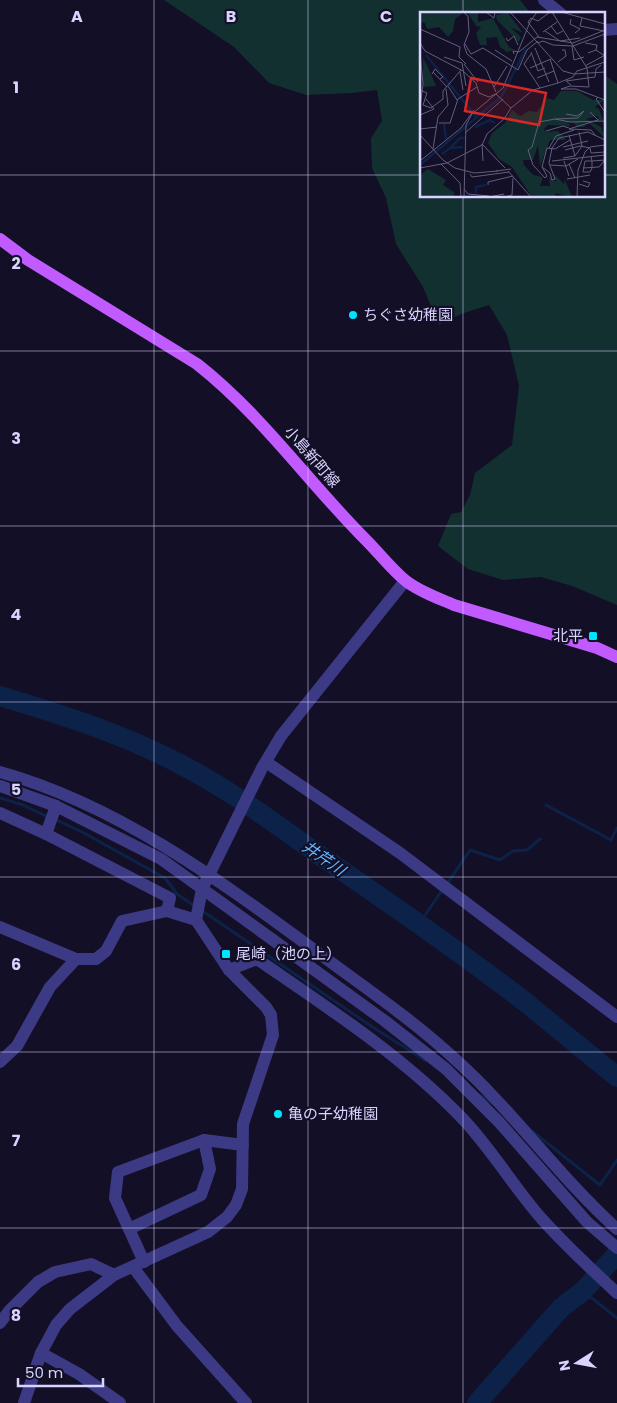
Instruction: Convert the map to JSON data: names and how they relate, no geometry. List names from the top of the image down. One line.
{"streets":{"main road":["小島新町線"]},"water":["井芹川"],"places":{"other":["ちぐさ幼稚園","亀の子幼稚園"],"transit":["北平","尾崎（池の上）"]},"scale_bar":"50 m","north":"left","grid":{"columns":["A","B","C"],"rows":["1","2","3","4","5","6","7","8"]}}
